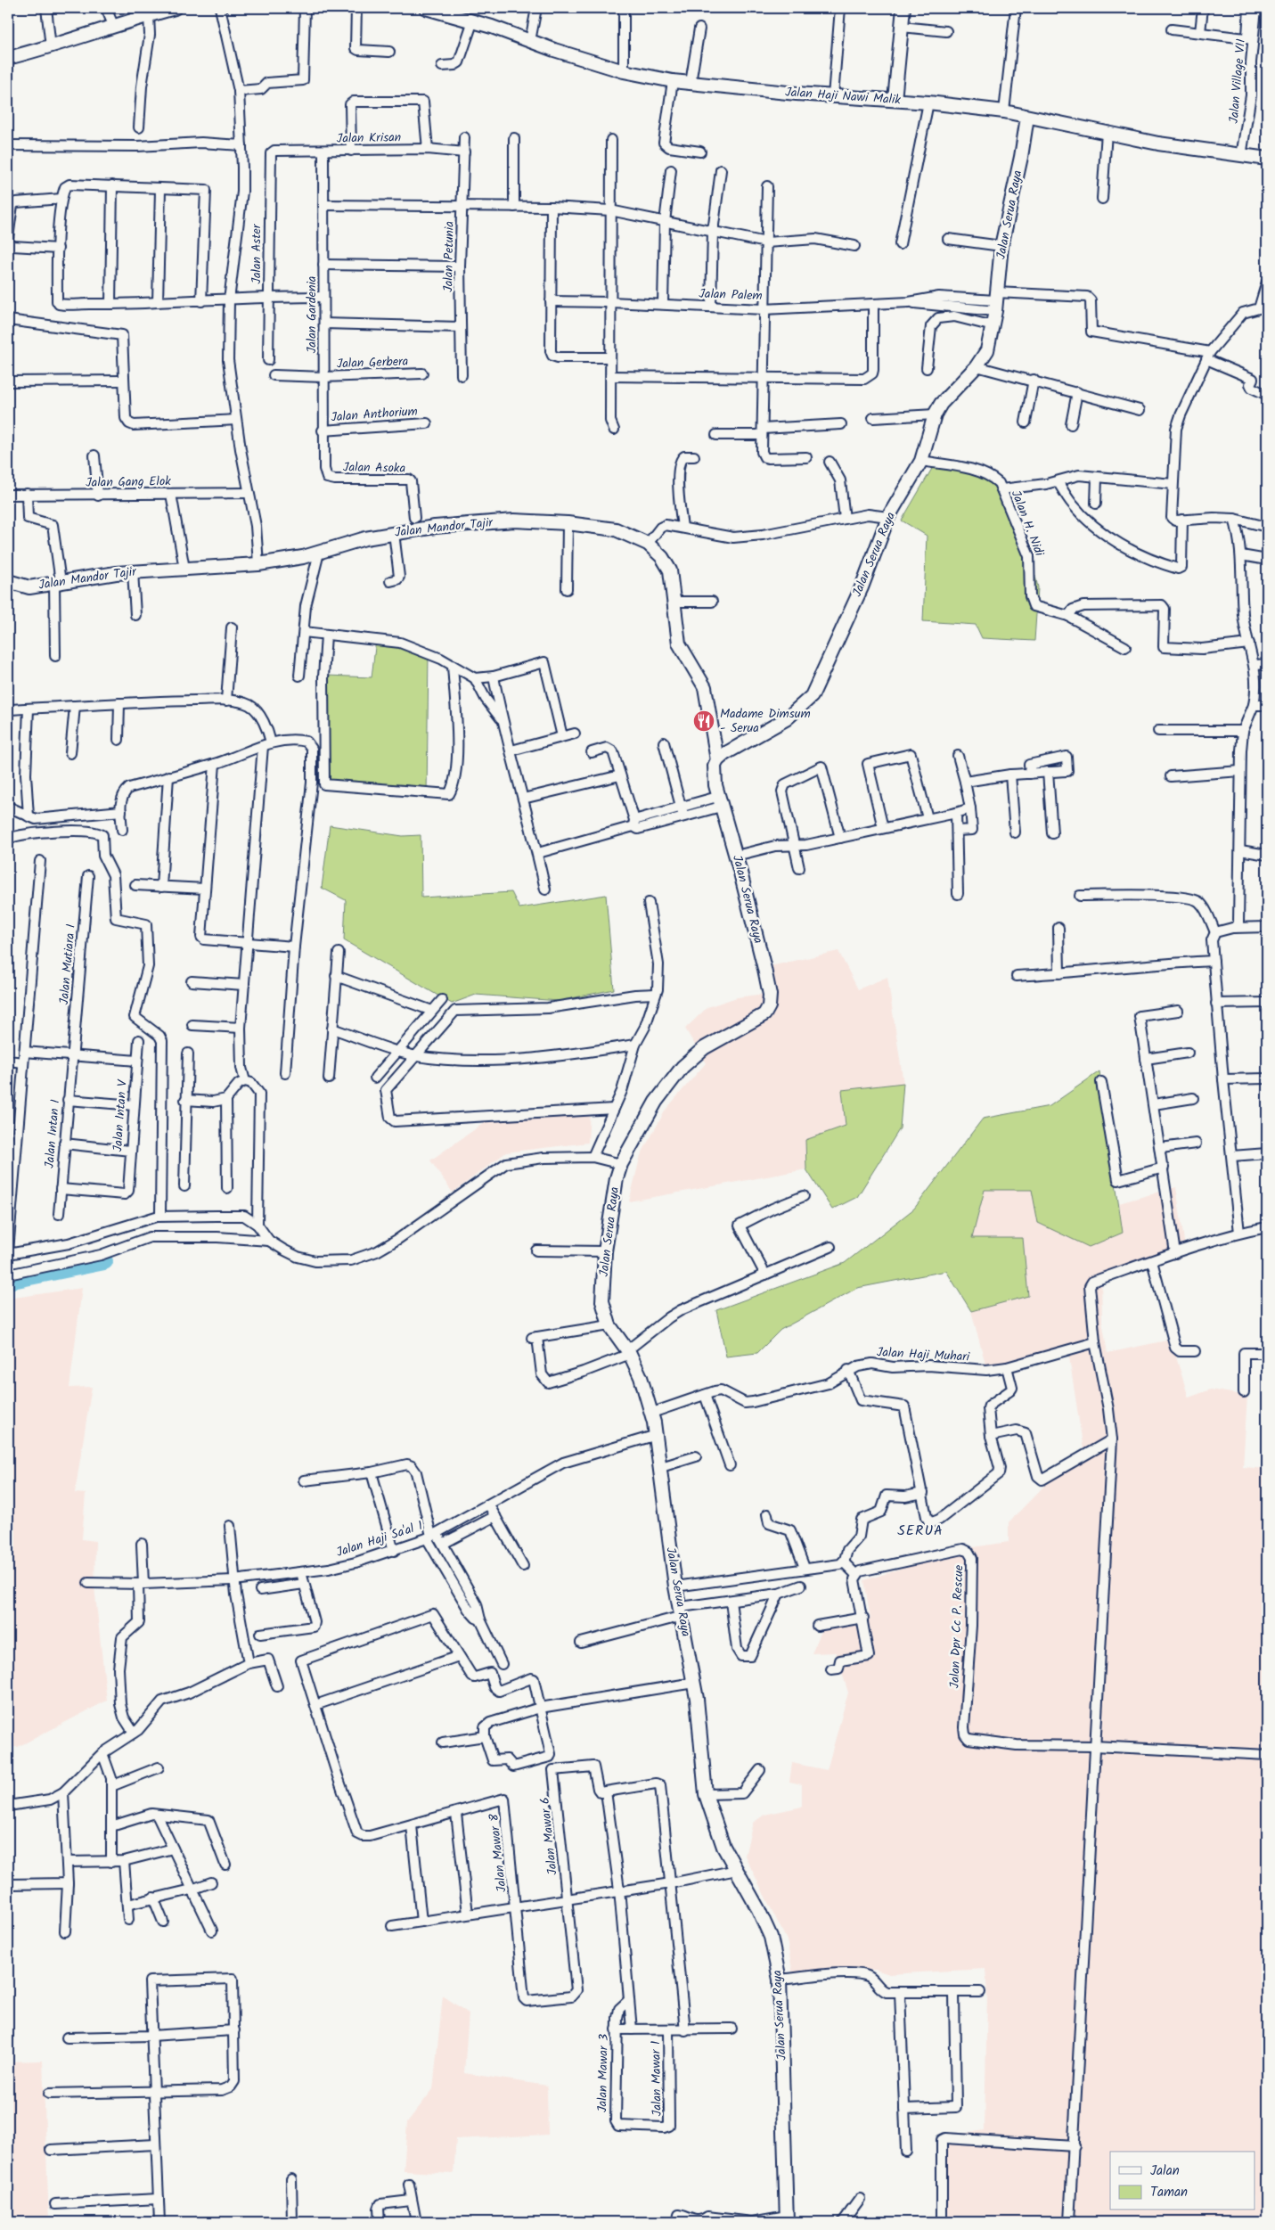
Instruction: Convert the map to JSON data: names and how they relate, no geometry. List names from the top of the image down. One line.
{"streets":{"main road":["Jalan Haji Nawi Malik","Jalan Serua Raya","Jalan Mandor Tajir"],"street":["Jalan Village VII","Jalan Krisan","Jalan Aster","Jalan Petunia","Jalan Palem","Jalan Gardenia","Jalan Gerbera","Jalan Anthorium","Jalan Asoka","Jalan Gang Elok","Jalan H. Nidi","Jalan Mutiara I","Jalan Intan V","Jalan Intan I","Jalan Haji Muhari","Jalan Haji Sa'al 1","Jalan Dpr Cc P. Rescue","Jalan Mawar 6","Jalan Mawar 8","Jalan Mawar 3","Jalan Mawar 1"]},"crossings":[["Jalan Village VII","Jalan Haji Nawi Malik"],["Jalan Haji Nawi Malik","Jalan Serua Raya"],["Jalan Krisan","Jalan Aster"],["Jalan Krisan","Jalan Petunia"],["Jalan Krisan","Jalan Gardenia"],["Jalan Serua Raya","Jalan Palem"],["Jalan Serua Raya","Jalan H. Nidi"],["Jalan Serua Raya","Jalan Mandor Tajir"],["Jalan Serua Raya","Jalan Haji Muhari"],["Jalan Serua Raya","Jalan Haji Sa'al 1"],["Jalan Gardenia","Jalan Gerbera"],["Jalan Gardenia","Jalan Anthorium"],["Jalan Gardenia","Jalan Asoka"],["Jalan Mutiara I","Jalan Intan I"],["Jalan Intan V","Jalan Intan I"],["Jalan Mawar 6","Jalan Mawar 8"],["Jalan Mawar 3","Jalan Mawar 1"]],"districts":["SERUA"],"places":{"restaurant":["Madame Dimsum - Serua"]},"legend":["Jalan","Taman"]}
